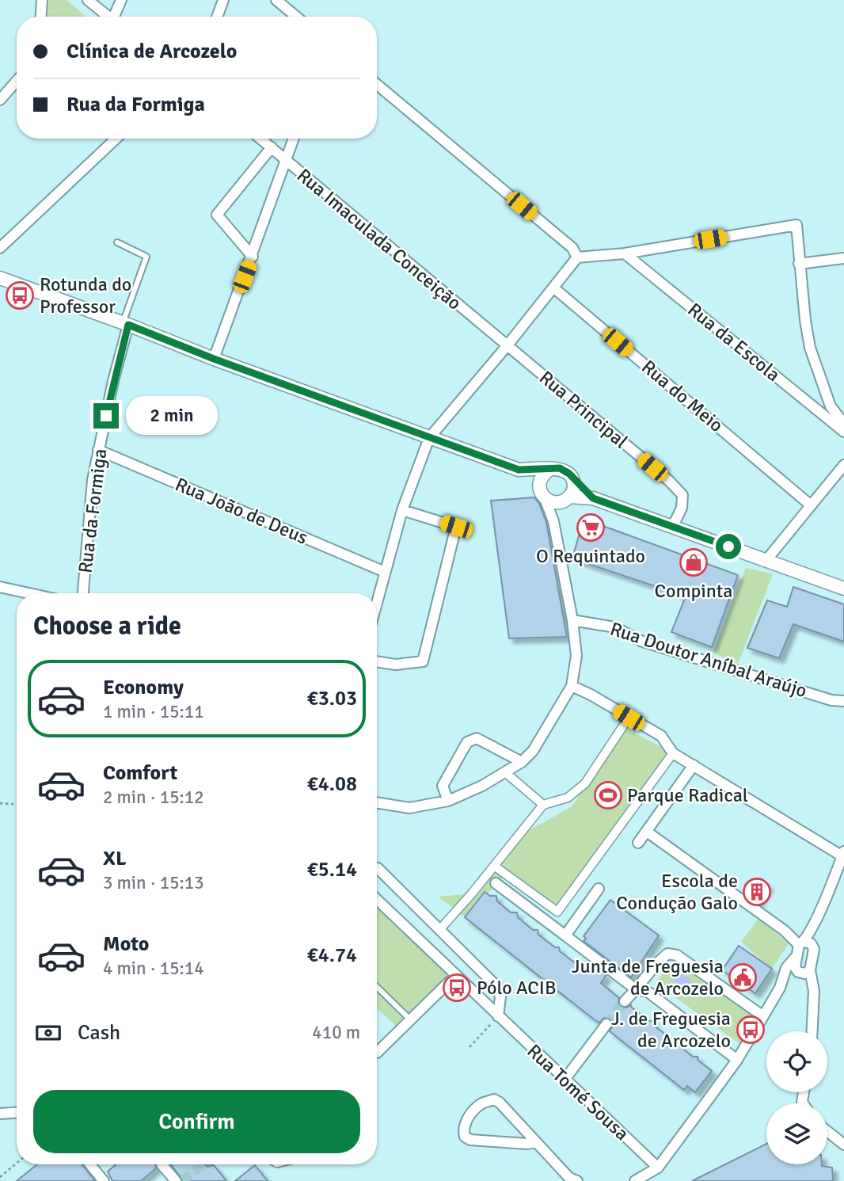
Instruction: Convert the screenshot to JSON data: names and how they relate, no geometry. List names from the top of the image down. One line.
{"streets":{"street":["Rua Imaculada Conceição","Rua da Escola","Rua do Meio","Rua Principal","Rua da Formiga","Rua João de Deus","Rua Doutor Aníbal Araújo","Rua Tomé Sousa"]},"crossings":[["Rua Imaculada Conceição","Rua Principal"],["Rua da Formiga","Rua João de Deus"]],"places":{"bus stop":["Rotunda do Professor","Pólo ACIB","J. de Freguesia de Arcozelo"],"supermarket":["O Requintado"],"shop":["Compinta"],"sports":["Parque Radical"],"building":["Escola de Condução Galo"],"public building":["Junta de Freguesia de Arcozelo"]},"page":{"banner":["Clínica de Arcozelo","Rua da Formiga"],"bubble":"2 min","heading":"Choose a ride","list":[{"name":"Economy","note":"1 min · 15:11","value":"€3.03"},{"name":"Comfort","note":"2 min · 15:12","value":"€4.08"},{"name":"XL","note":"3 min · 15:13","value":"€5.14"},{"name":"Moto","note":"4 min · 15:14","value":"€4.74"}],"pay":["Cash","410 m"],"buttons":"Confirm"}}
